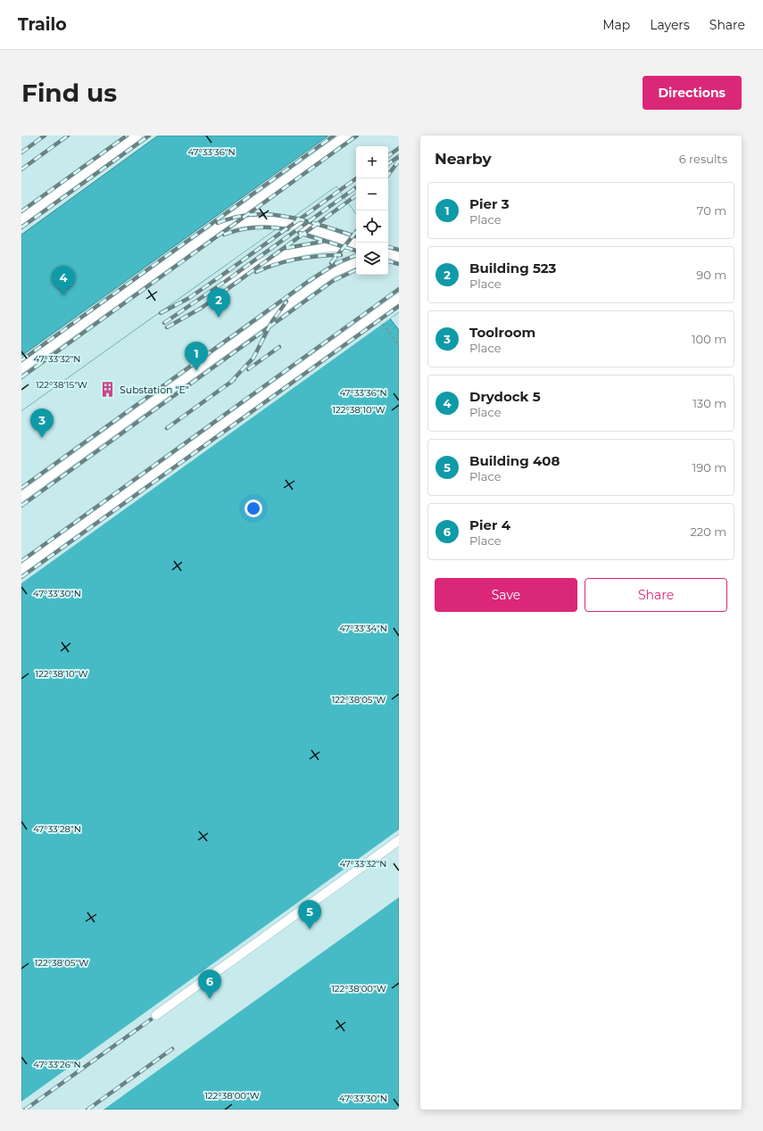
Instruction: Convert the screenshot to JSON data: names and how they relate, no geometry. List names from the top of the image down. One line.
{"places":{"building":["Substation \"E\""]},"page":{"header":"Trailo","nav":["Map","Layers","Share"],"buttons":["Directions",["Save","Share"]],"title":"Find us","heading":["Nearby","6 results"],"map_buttons":["+","−"],"list":[{"mark":"1","name":"Pier 3","note":"Place","value":"70 m"},{"mark":"2","name":"Building 523","note":"Place","value":"90 m"},{"mark":"3","name":"Toolroom","note":"Place","value":"100 m"},{"mark":"4","name":"Drydock 5","note":"Place","value":"130 m"},{"mark":"5","name":"Building 408","note":"Place","value":"190 m"},{"mark":"6","name":"Pier 4","note":"Place","value":"220 m"}],"pins":["4","2","1","3","5","6"]},"coordinates":["47°33'36\"N","47°33'32\"N","122°38'15\"W","122°38'10\"W","47°33'30\"N","47°33'34\"N","122°38'05\"W","47°33'28\"N","122°38'00\"W","47°33'26\"N"]}
